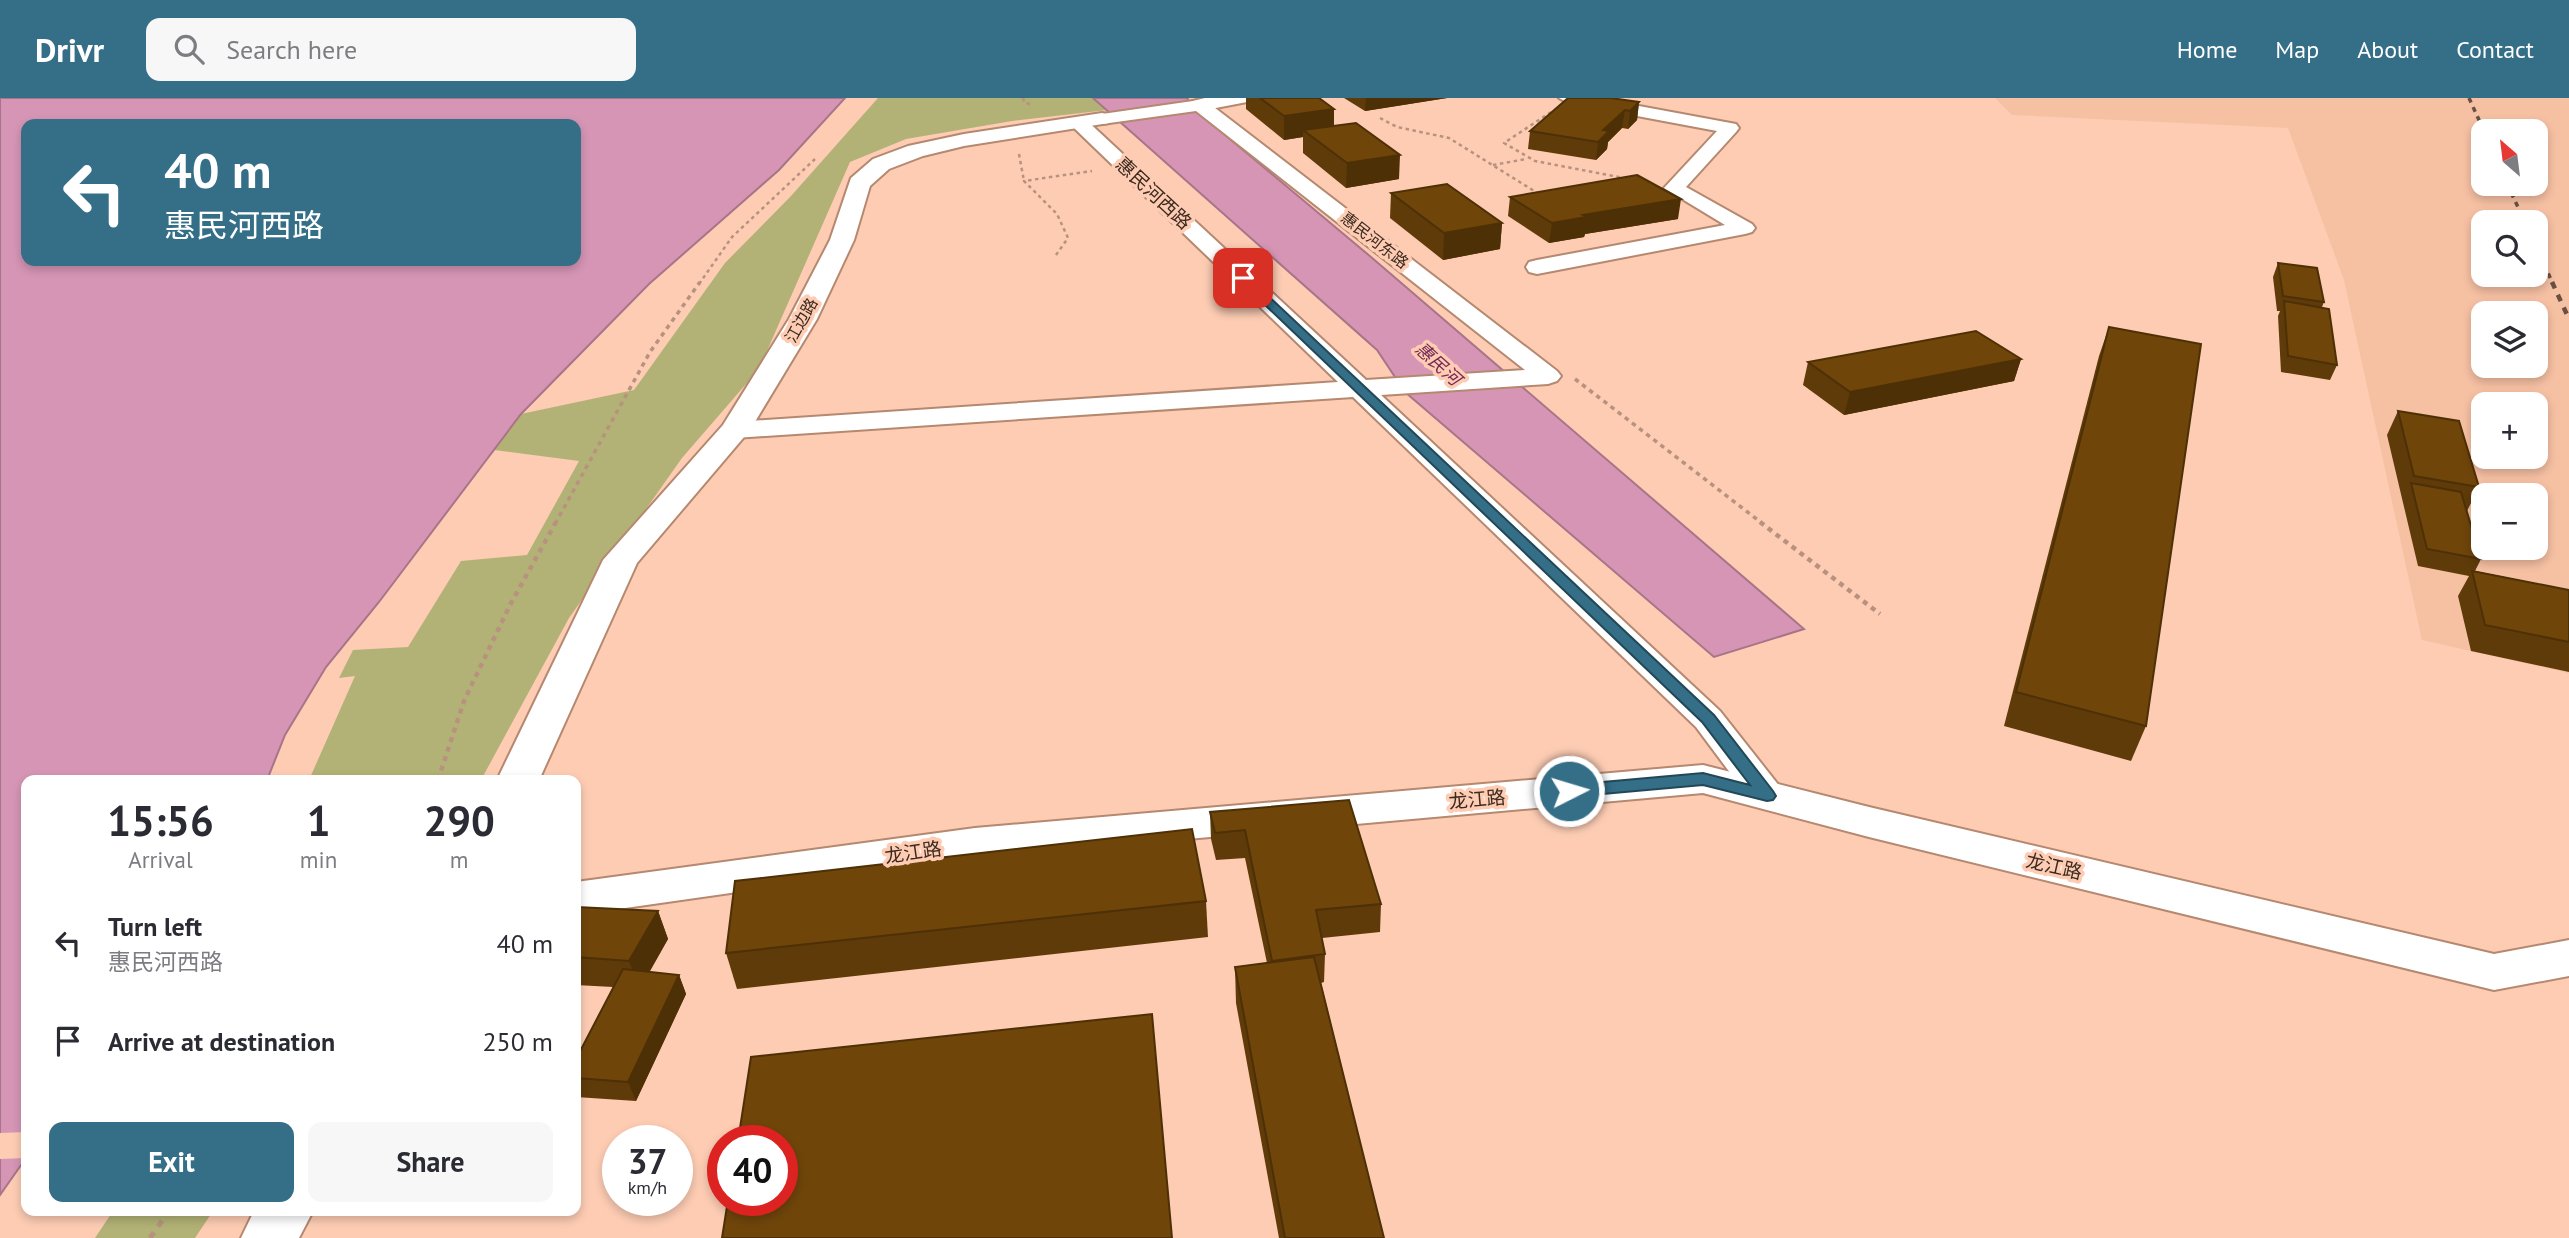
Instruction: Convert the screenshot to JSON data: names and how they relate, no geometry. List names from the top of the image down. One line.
{"streets":{"street":["惠民河西路","惠民河东路","江边路","龙江路"]},"crossings":[["惠民河西路","惠民河东路"],["惠民河西路","江边路"],["惠民河西路","龙江路"],["惠民河东路","江边路"]],"water":["惠民河"],"north":"top left","page":{"header":"Drivr","search":"Search here","nav":["Home","Map","About","Contact"],"map_buttons":["+","−"],"turn":["40 m","惠民河西路"],"eta":["15:56","Arrival","1","min","290","m"],"list":[{"name":"Turn left","note":"惠民河西路","value":"40 m"},{"name":"Arrive at destination","value":"250 m"}],"buttons":["Exit","Share"],"speed":"37 km/h","limit":"40"}}
